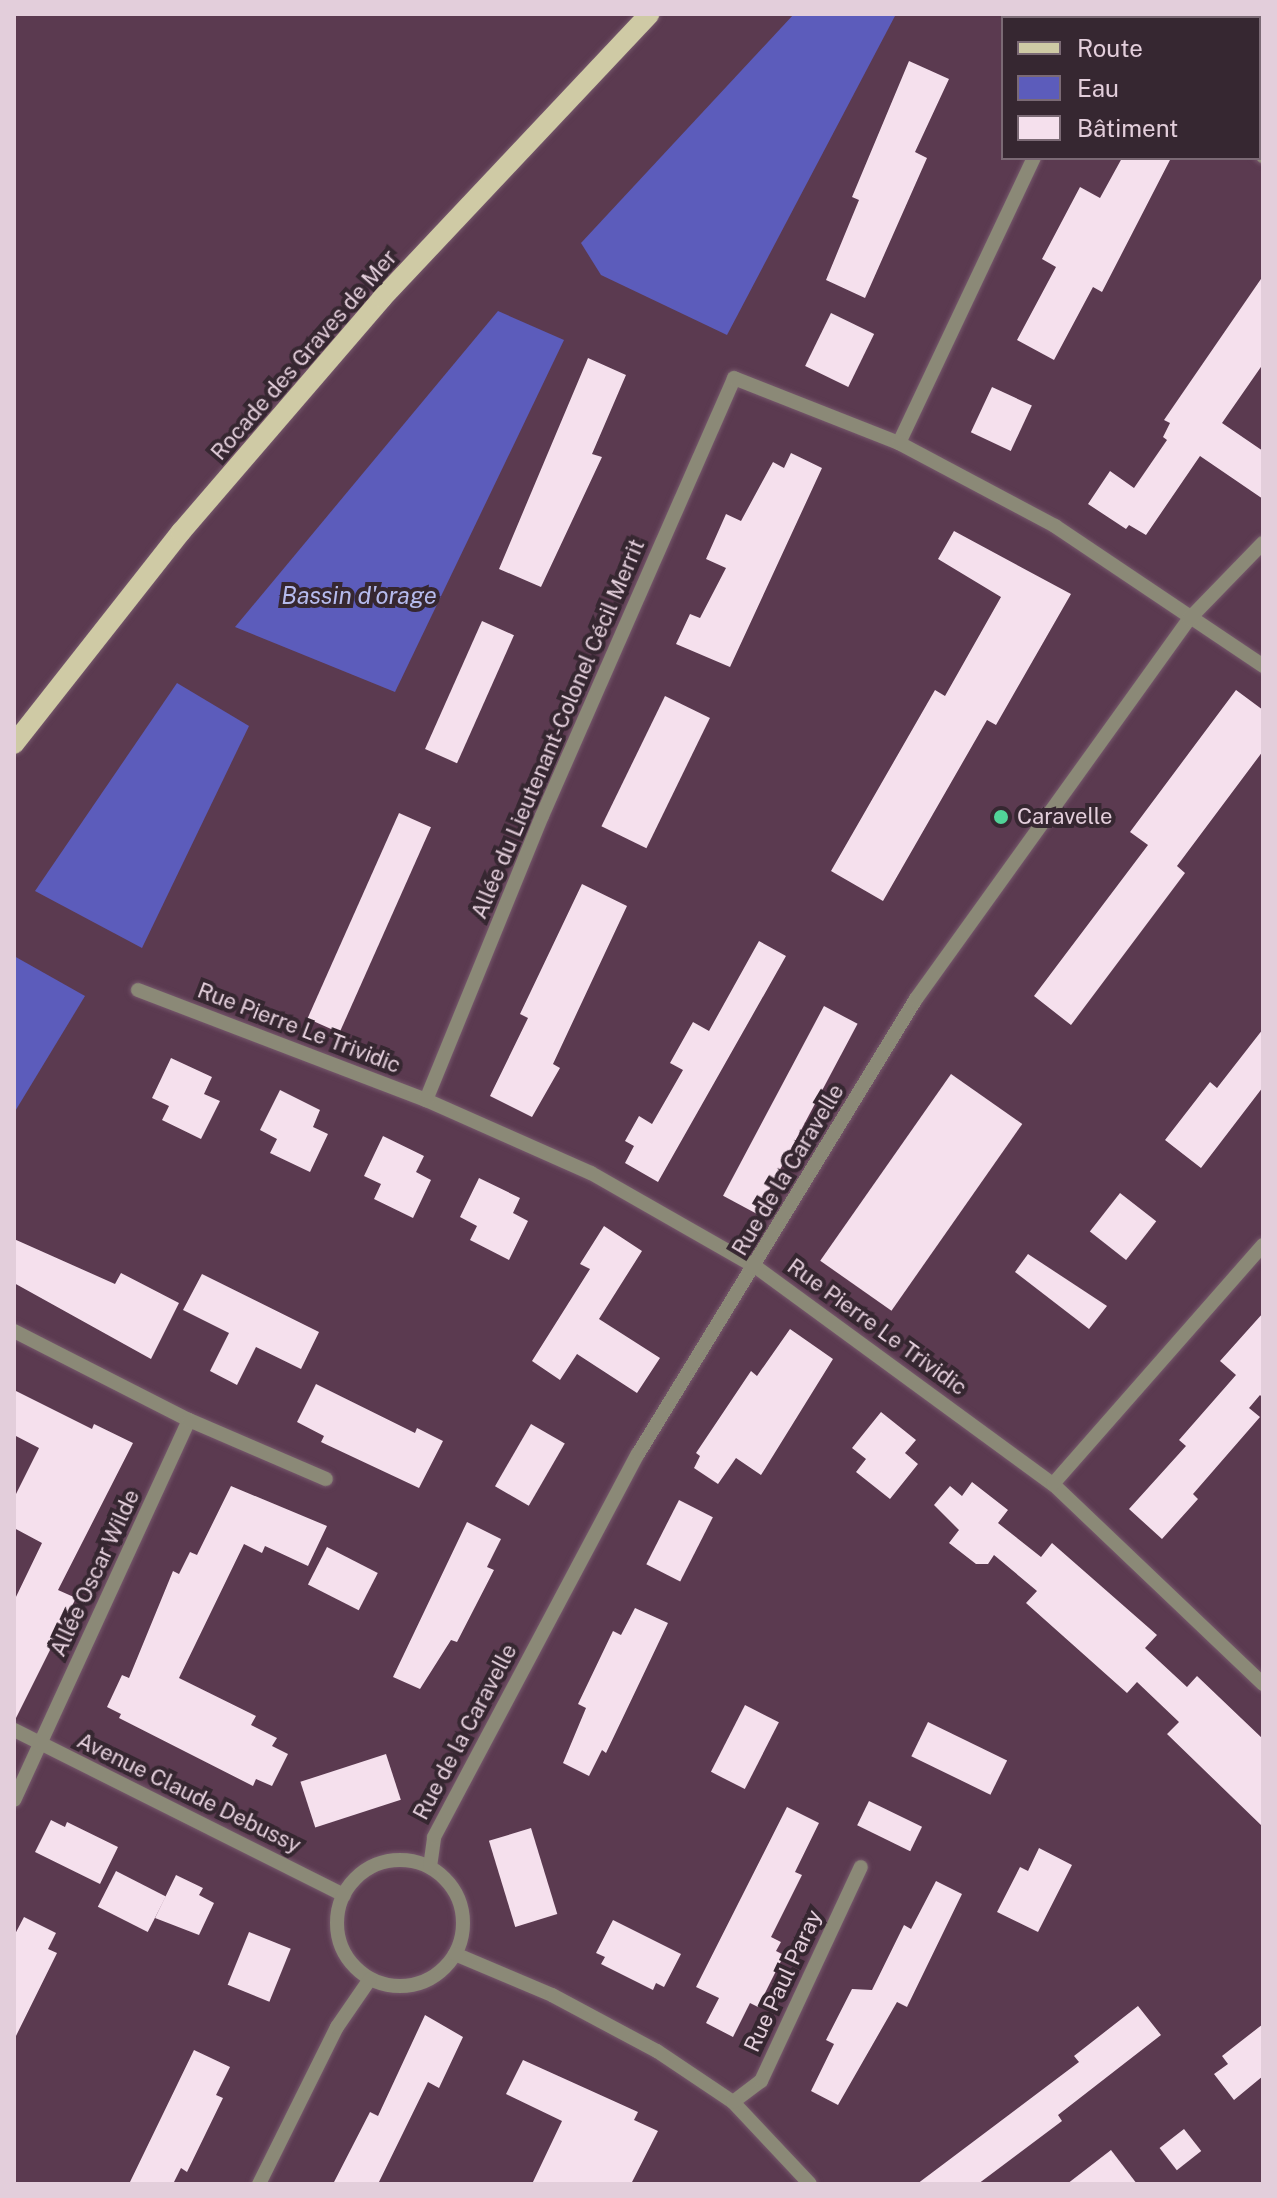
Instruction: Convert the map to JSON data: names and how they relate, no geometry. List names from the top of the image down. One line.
{"streets":{"main road":["Rocade des Graves de Mer"],"street":["Allée du Lieutenant-Colonel Cécil Merrit","Rue Pierre Le Trividic","Rue de la Caravelle","Allée Oscar Wilde","Avenue Claude Debussy","Rue Paul Paray"]},"crossings":[["Allée du Lieutenant-Colonel Cécil Merrit","Rue Pierre Le Trividic"],["Rue Pierre Le Trividic","Rue de la Caravelle"],["Rue de la Caravelle","Avenue Claude Debussy"],["Allée Oscar Wilde","Avenue Claude Debussy"]],"water":["Bassin d'orage"],"places":["Caravelle"],"legend":["Route","Eau","Bâtiment"]}
